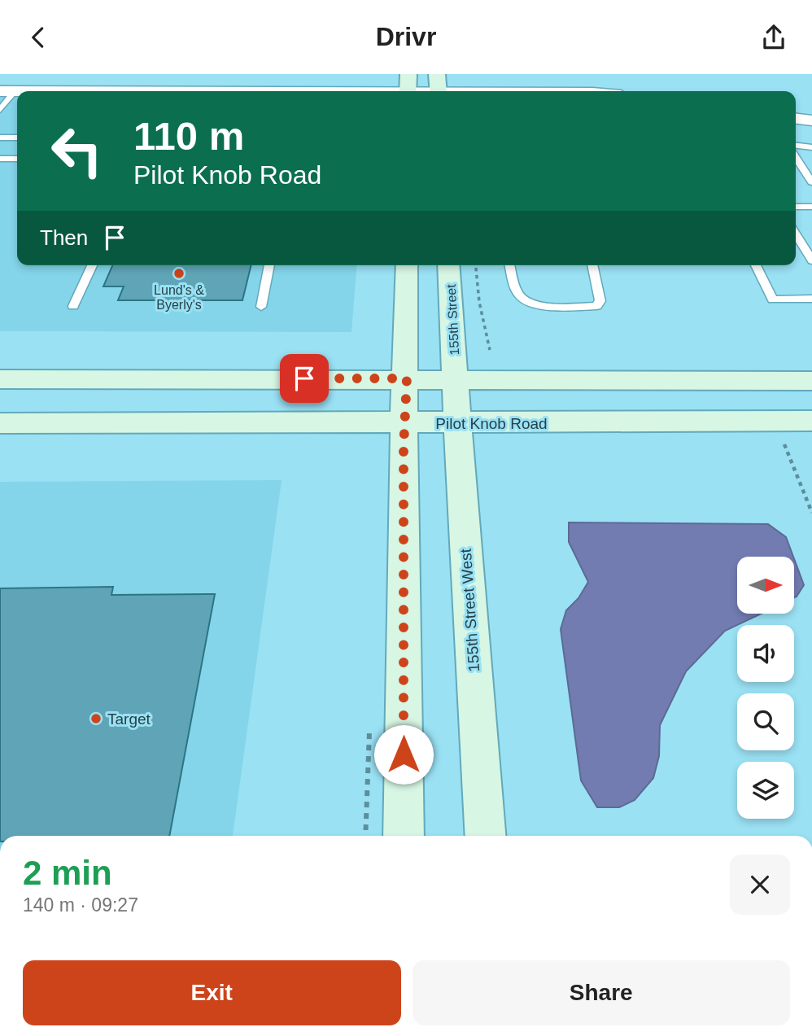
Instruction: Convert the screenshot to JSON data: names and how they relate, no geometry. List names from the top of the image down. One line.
{"streets":{"main road":["155th Street","Pilot Knob Road","155th Street West"]},"crossings":[["155th Street","155th Street West"],["Pilot Knob Road","155th Street West"]],"places":["Lund's & Byerly's","Target"],"north":"right","page":{"header":"Drivr","turn":["110 m","Pilot Knob Road"],"then":"Then","heading":["2 min","140 m · 09:27"],"buttons":["Exit","Share"]}}
